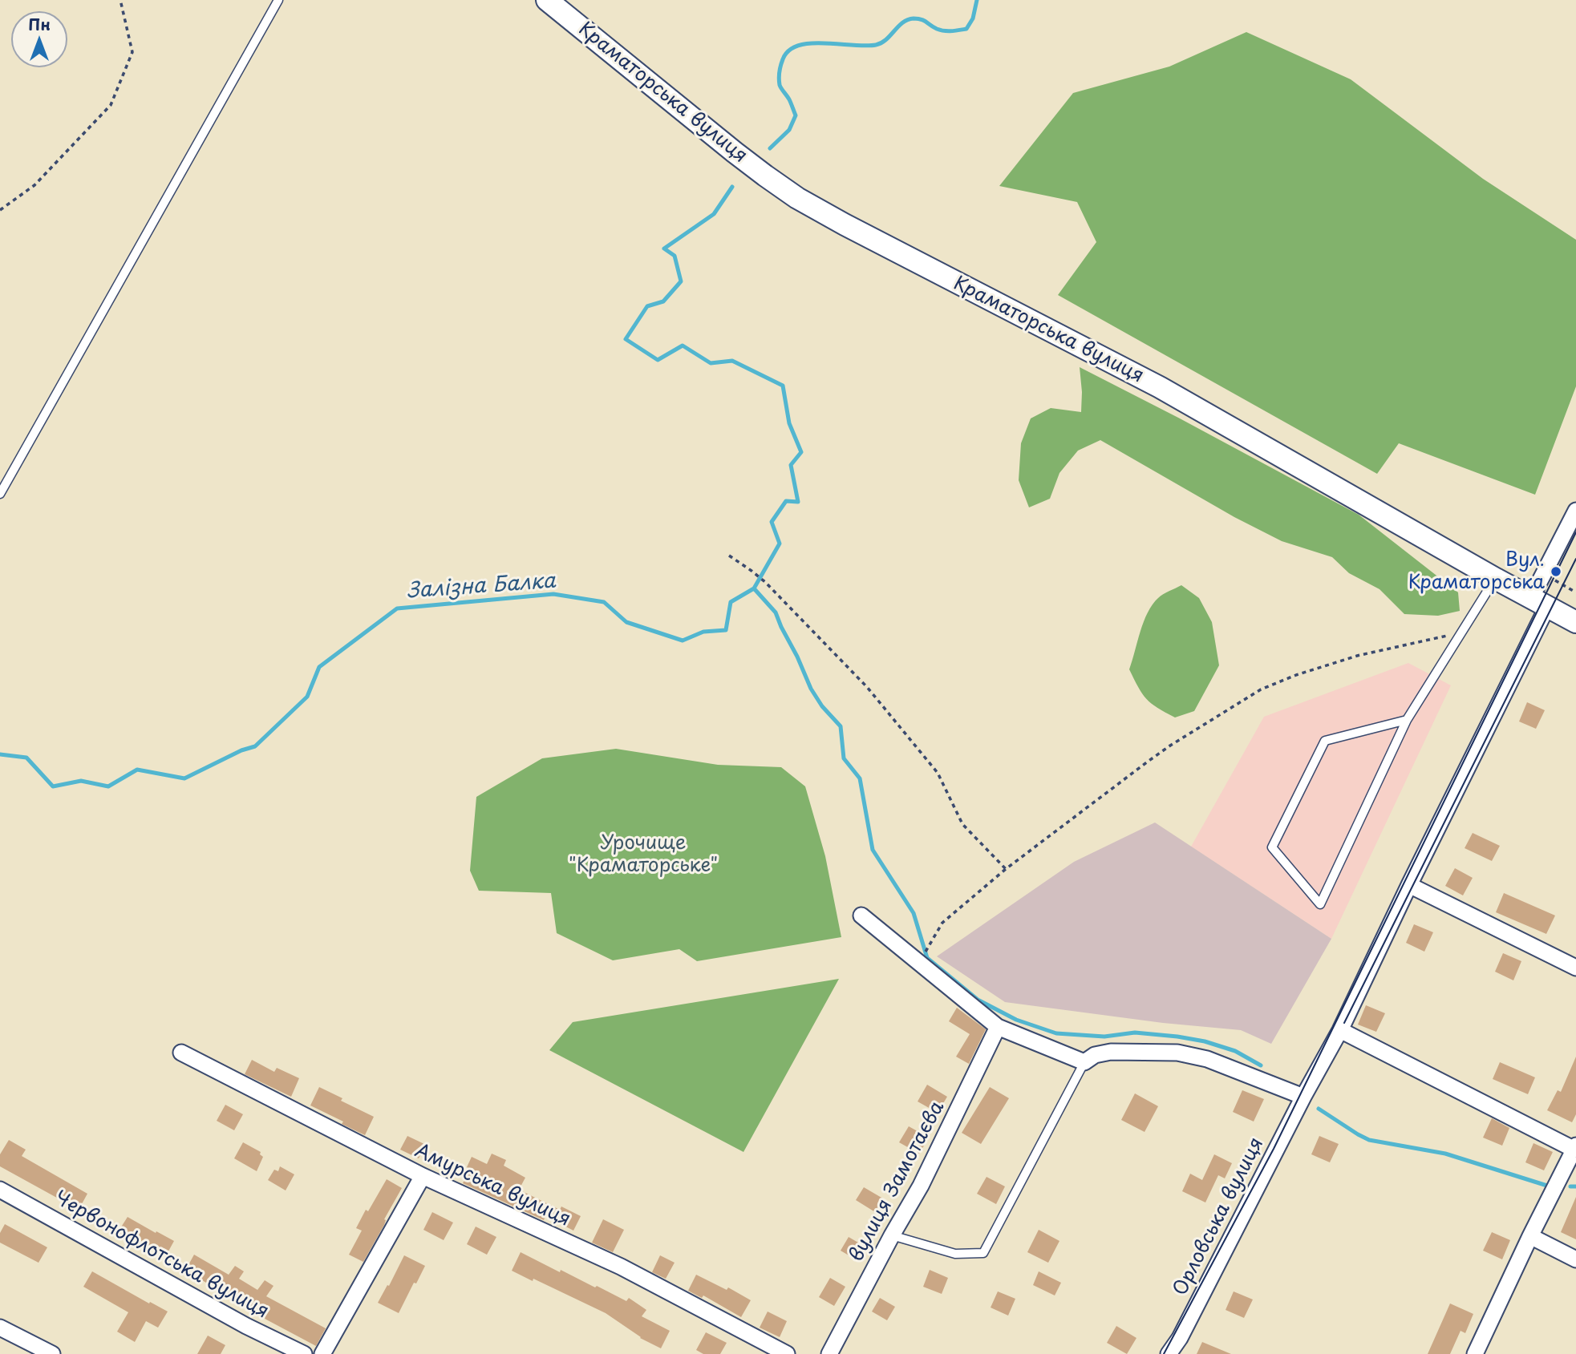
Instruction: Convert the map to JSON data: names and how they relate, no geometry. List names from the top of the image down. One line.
{"streets":{"street":["Краматорська вулиця","вулиця Замотаєва","Амурська вулиця","Орловська вулиця","Червонофлотська вулиця"]},"crossings":[["Краматорська вулиця","Орловська вулиця"]],"water":["Залізна Балка"],"parks":["Урочище \"Краматорське\""],"places":["Вул. Краматорська"],"north":"top"}
